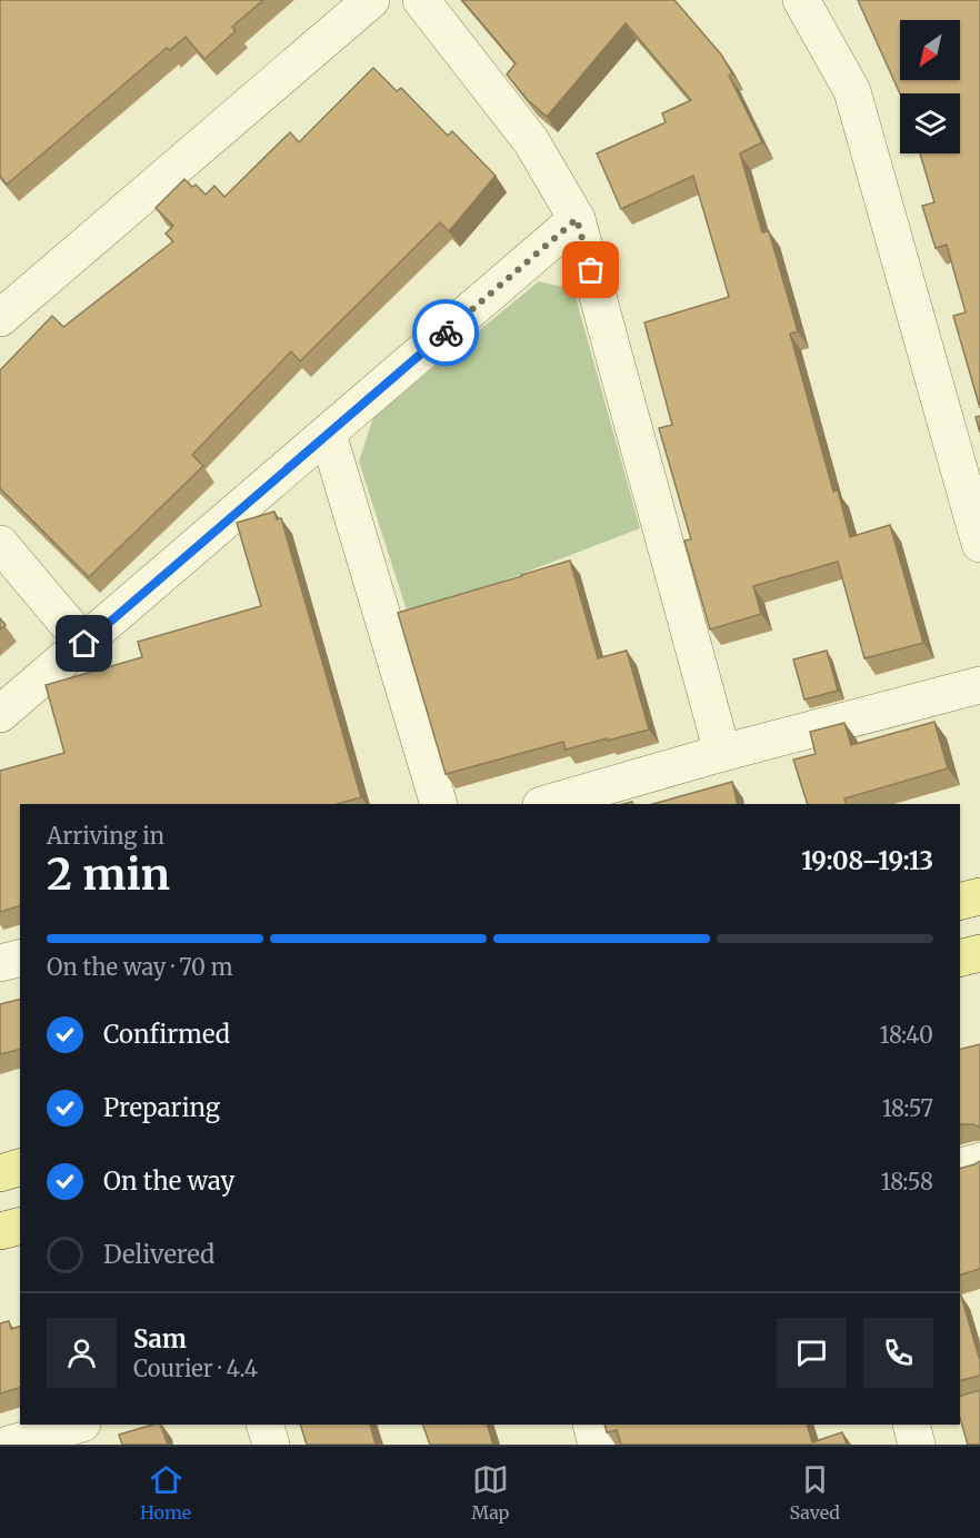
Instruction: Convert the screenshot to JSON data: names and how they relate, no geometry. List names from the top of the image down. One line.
{"north":"bottom left","page":{"heading":["2 min","Arriving in","19:08–19:13"],"panel":["Sam","Courier · 4.4"],"bar":"On the way · 70 m","list":[["Confirmed","18:40"],["Preparing","18:57"],["On the way","18:58"],"Delivered"],"tabs":["Home","Map","Saved"]}}
